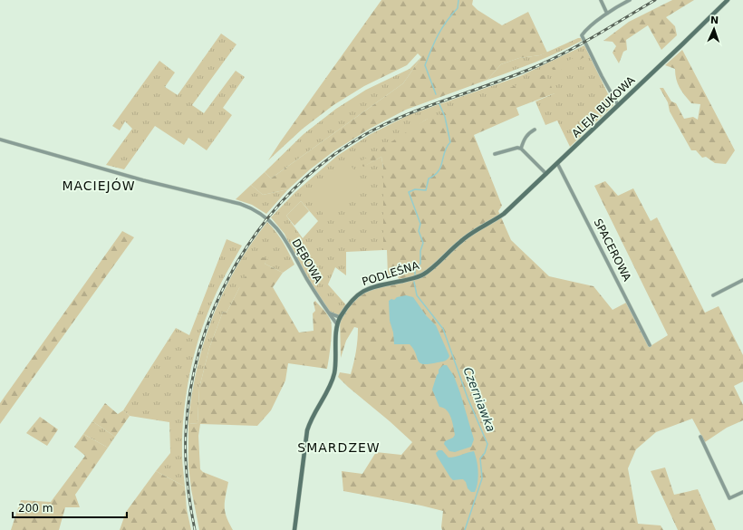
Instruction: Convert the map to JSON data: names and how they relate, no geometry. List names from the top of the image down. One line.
{"streets":{"street":["ALEJA BUKOWA","SPACEROWA","DĘBOWA","PODLEŚNA"]},"crossings":[["ALEJA BUKOWA","SPACEROWA"],["ALEJA BUKOWA","PODLEŚNA"],["DĘBOWA","PODLEŚNA"]],"districts":["MACIEJÓW","SMARDZEW"],"water":["Czerniawka"],"scale_bar":"200 m","north":"top"}
